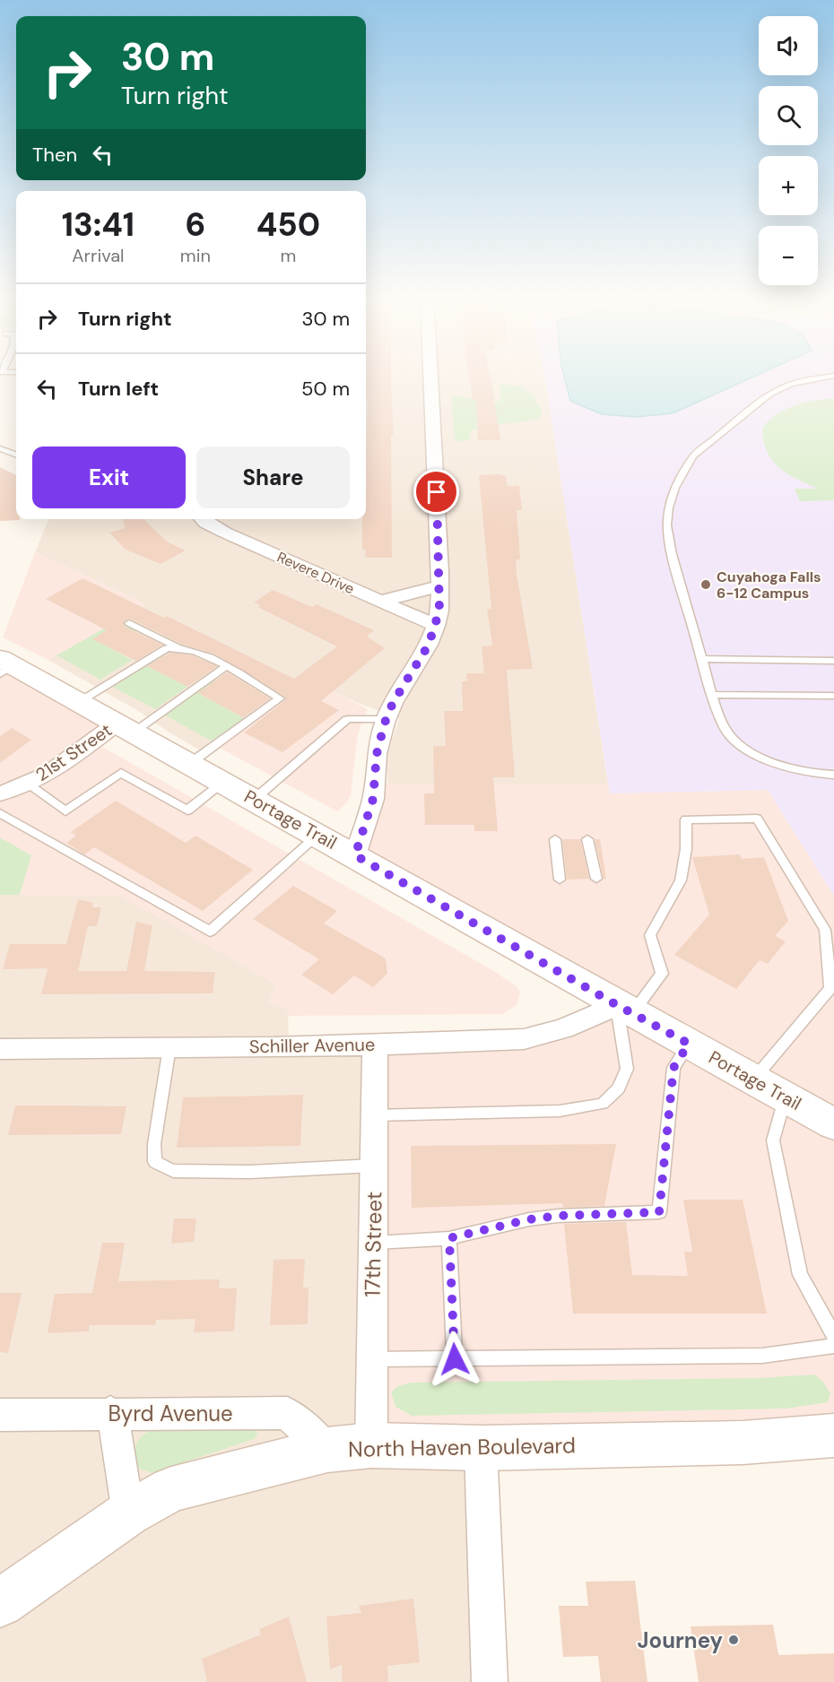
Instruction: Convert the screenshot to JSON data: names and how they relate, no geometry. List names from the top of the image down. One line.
{"streets":{"main road":["Portage Trail","North Haven Boulevard"],"street":["Revere Drive","21st Street","Schiller Avenue","17th Street","Byrd Avenue"]},"crossings":[["21st Street","Portage Trail"],["Portage Trail","Schiller Avenue"],["Schiller Avenue","17th Street"],["17th Street","North Haven Boulevard"],["Byrd Avenue","North Haven Boulevard"]],"places":["Cuyahoga Falls 6-12 Campus","Journey"],"page":{"map_buttons":["+","−"],"turn":["30 m","Turn right"],"then":"Then","eta":["13:41","Arrival","6","min","450","m"],"list":[{"name":"Turn right","value":"30 m"},{"name":"Turn left","value":"50 m"}],"buttons":["Exit","Share"]}}
